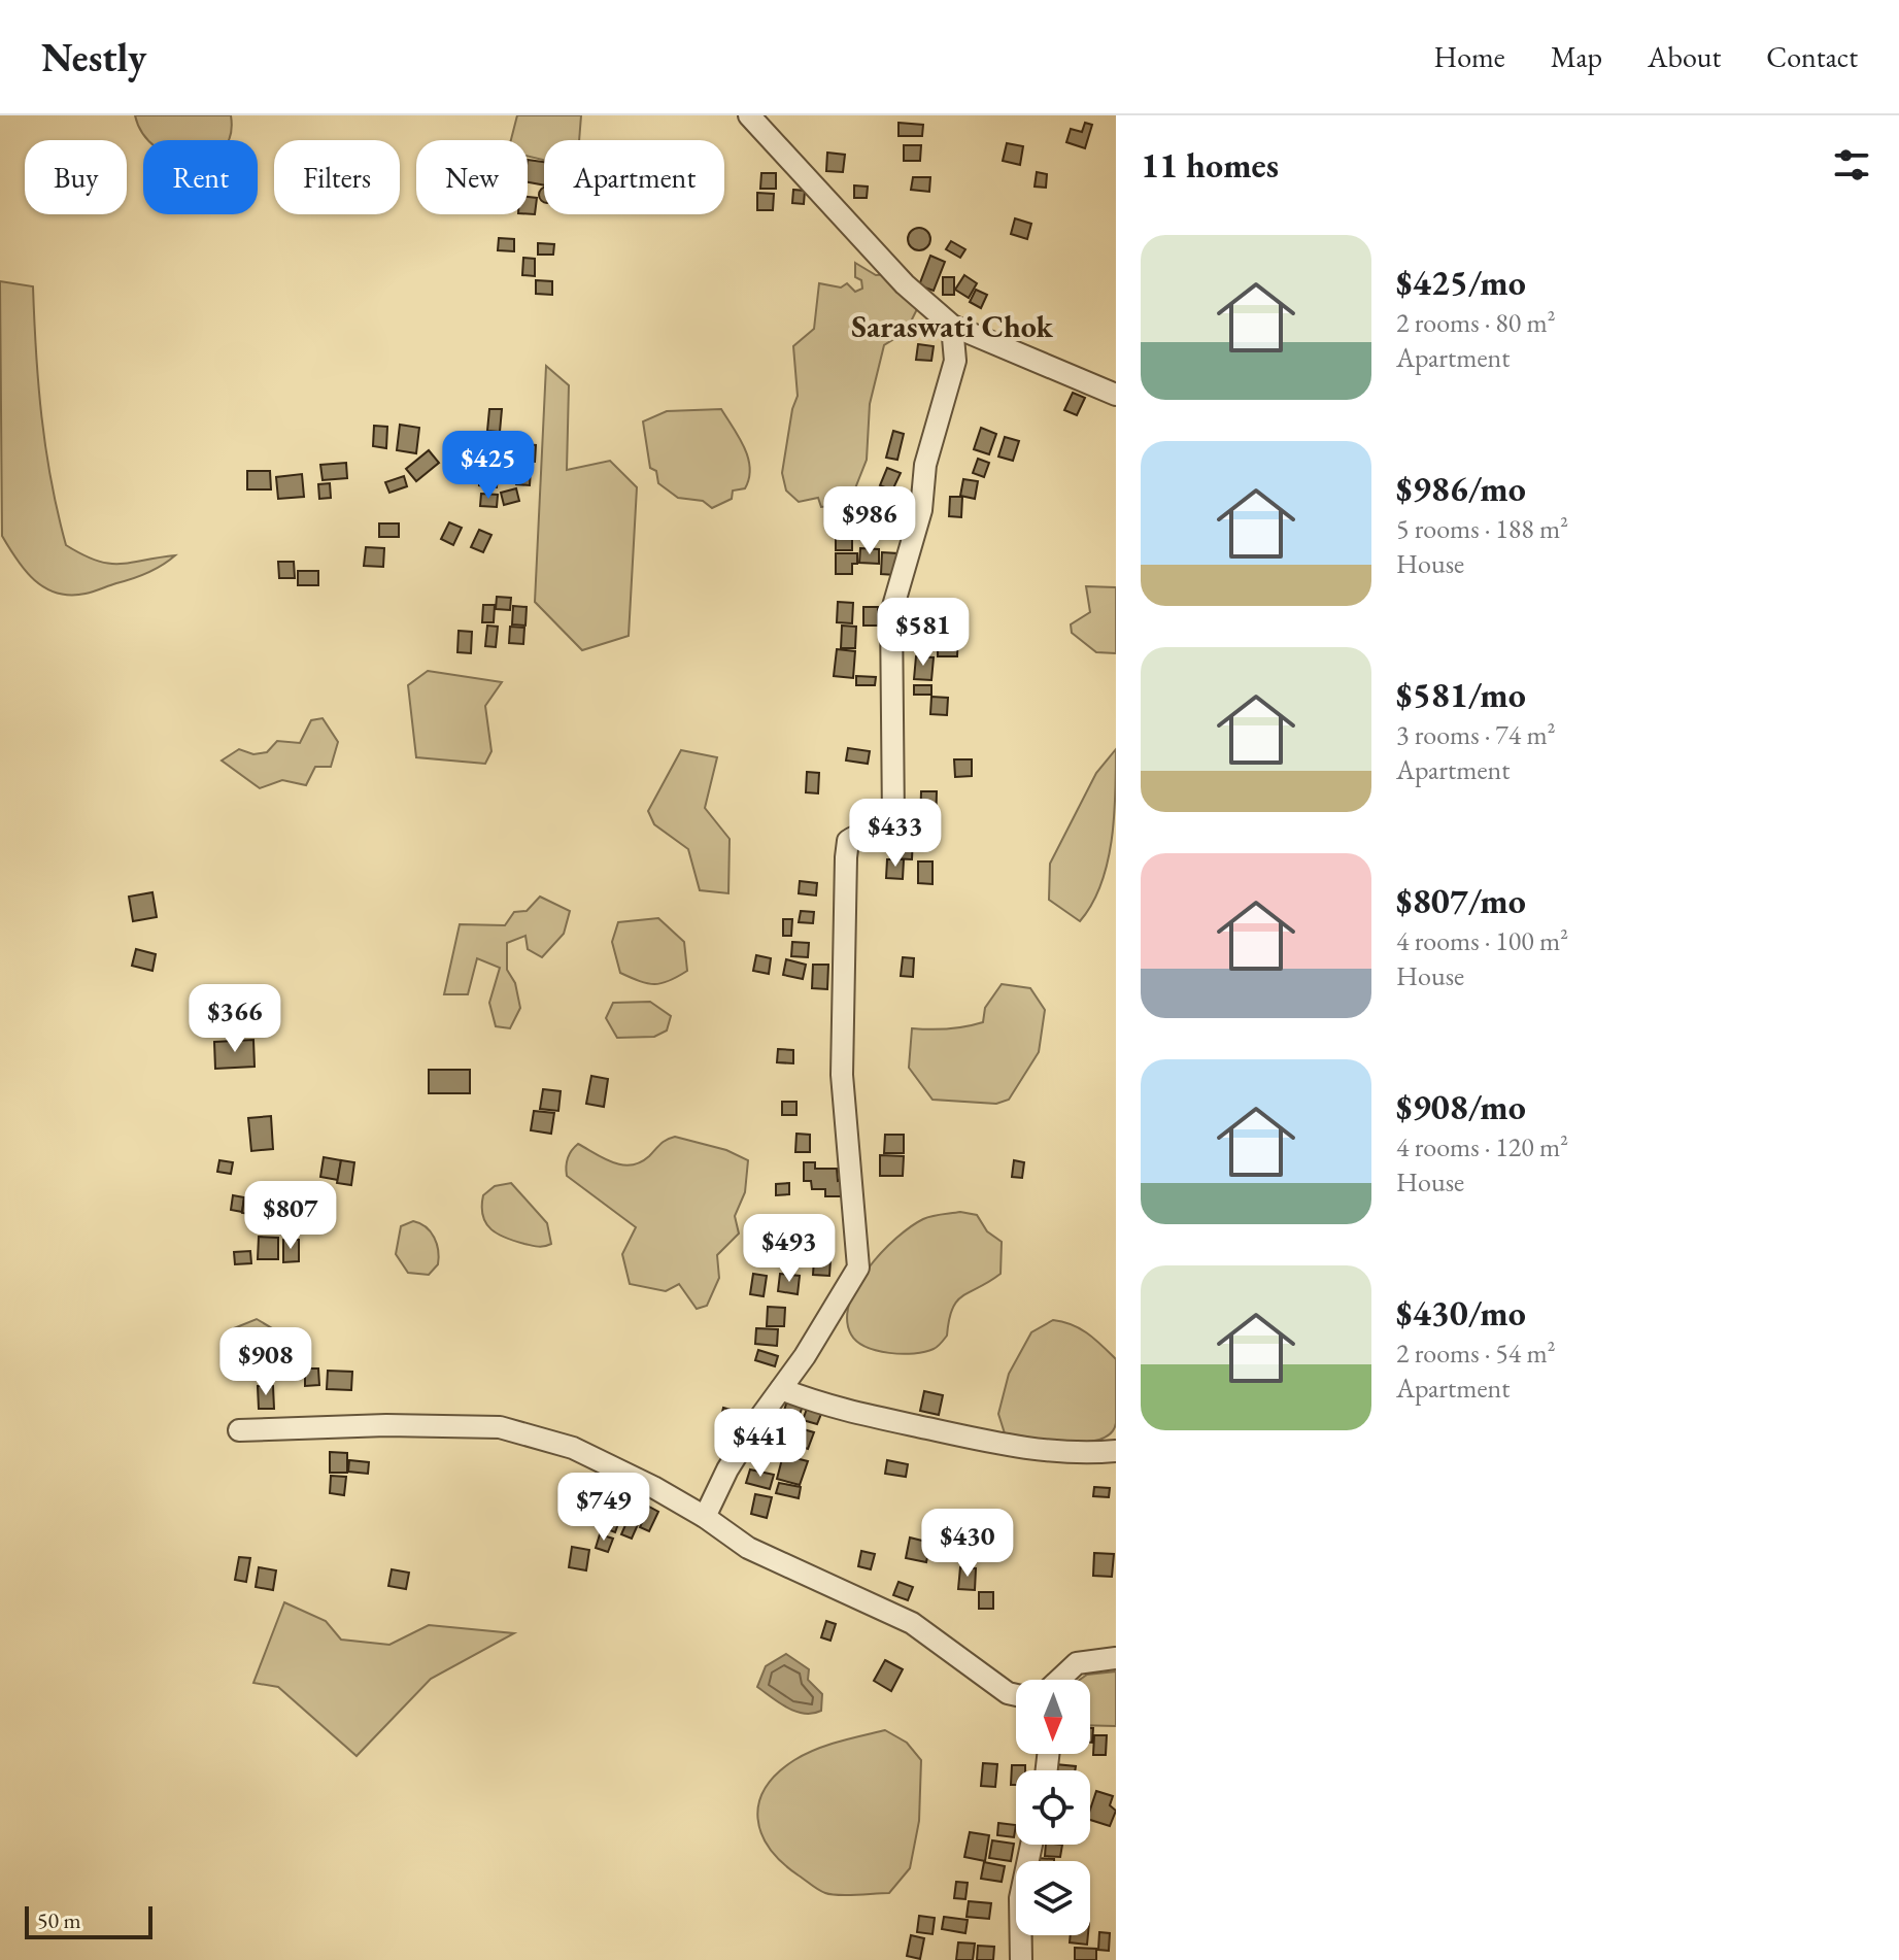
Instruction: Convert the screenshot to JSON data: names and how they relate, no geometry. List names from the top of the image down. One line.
{"districts":["Saraswati Chok"],"scale_bar":"50 m","north":"bottom","page":{"header":"Nestly","nav":["Home","Map","About","Contact"],"heading":"11 homes","chip":["Buy","Rent","Filters","New","Apartment"],"list":[{"name":"$425/mo","note":"2 rooms · 80 m² · Apartment"},{"name":"$986/mo","note":"5 rooms · 188 m² · House"},{"name":"$581/mo","note":"3 rooms · 74 m² · Apartment"},{"name":"$807/mo","note":"4 rooms · 100 m² · House"},{"name":"$908/mo","note":"4 rooms · 120 m² · House"},{"name":"$430/mo","note":"2 rooms · 54 m² · Apartment"}],"price":["$425","$986","$581","$433","$366","$807","$493","$908","$441","$749","$430"],"scale":"50 m"}}
